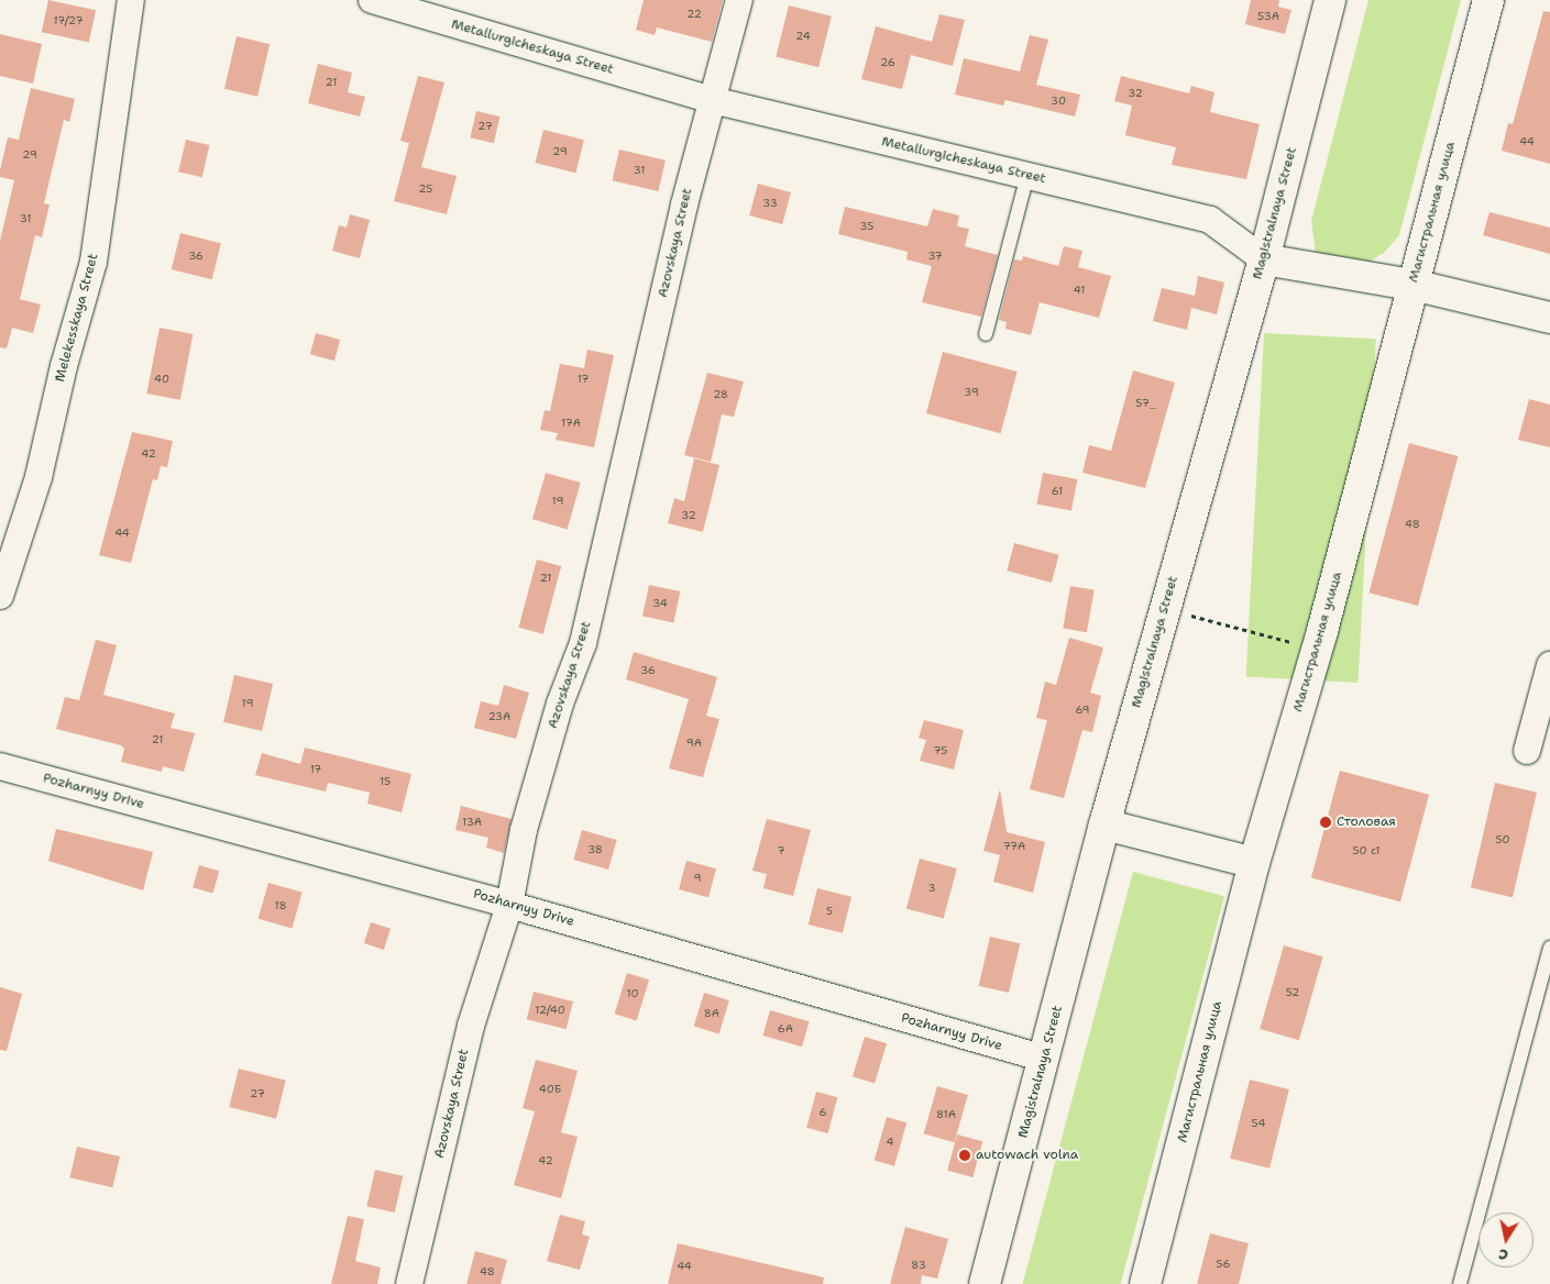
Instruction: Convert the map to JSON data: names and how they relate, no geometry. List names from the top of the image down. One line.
{"streets":{"main road":["Metallurgicheskaya Street","Магистральная улица","Magistralnaya Street"],"street":["Azovskaya Street","Melekesskaya Street","Pozharnyy Drive"]},"crossings":[["Metallurgicheskaya Street","Магистральная улица"],["Metallurgicheskaya Street","Magistralnaya Street"],["Metallurgicheskaya Street","Azovskaya Street"],["Magistralnaya Street","Pozharnyy Drive"],["Azovskaya Street","Pozharnyy Drive"]],"places":["Столовая","autowach volna"],"house_numbers":["22","53А","17/27","24","26","21","32","30","27","44","29","29","31","25","33","31","35","36","37","41","40","17","39","28","57_","17А","42","61","19","32","48","44","21","34","36","19","69","23А","21","9А","75","17","15","13А","50","77А","38","7","50 с1","9","3","18","5","52","10","12/40","8А","6А","40Б","27","6","81А","54","4","42","56","83","44","48"],"north":"bottom"}
